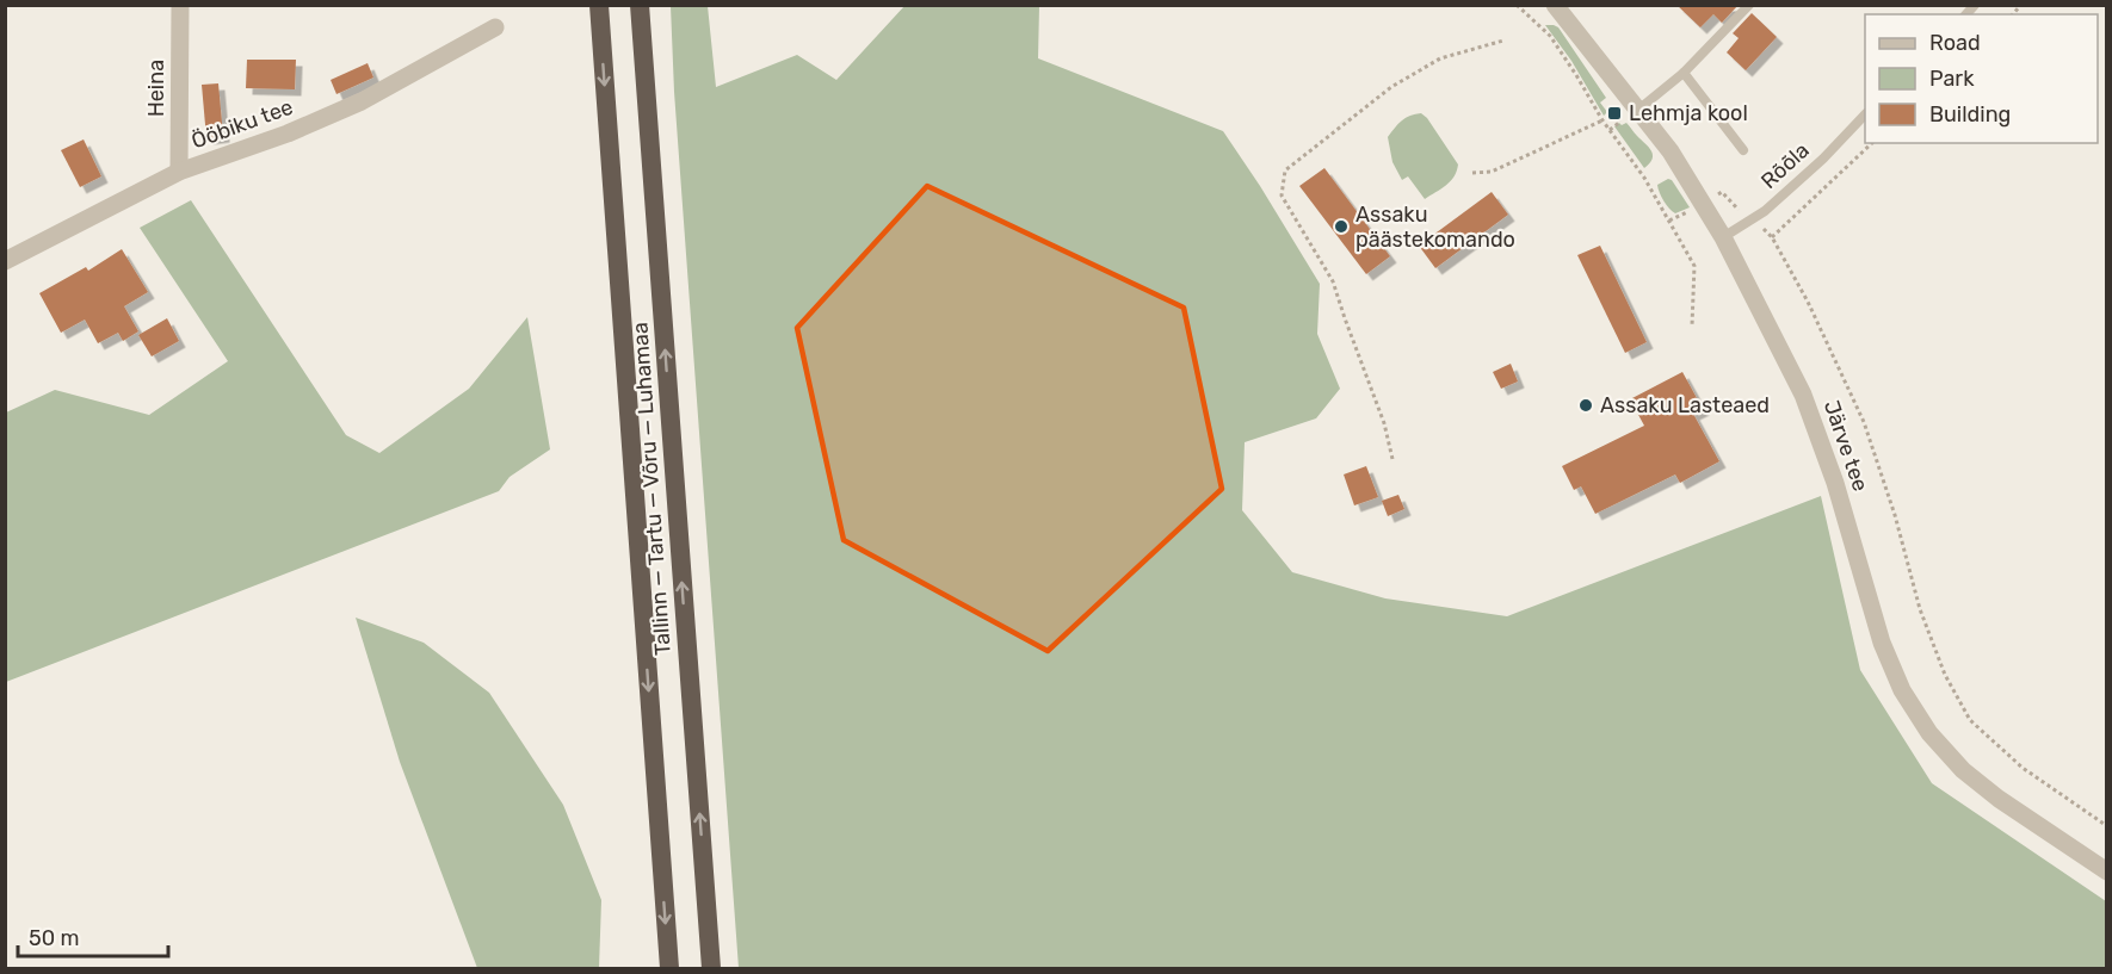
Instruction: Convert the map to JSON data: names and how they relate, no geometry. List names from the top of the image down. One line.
{"streets":{"highway":["Tallinn — Tartu — Võru — Luhamaa"],"street":["Heina","Ööbiku tee","Järve tee"],"lane":["Rõõla"]},"crossings":[["Heina","Ööbiku tee"],["Rõõla","Järve tee"]],"places":{"transit":["Lehmja kool"],"other":["Assaku päästekomando","Assaku Lasteaed"]},"legend":["Road","Park","Building"],"scale_bar":"50 m"}
